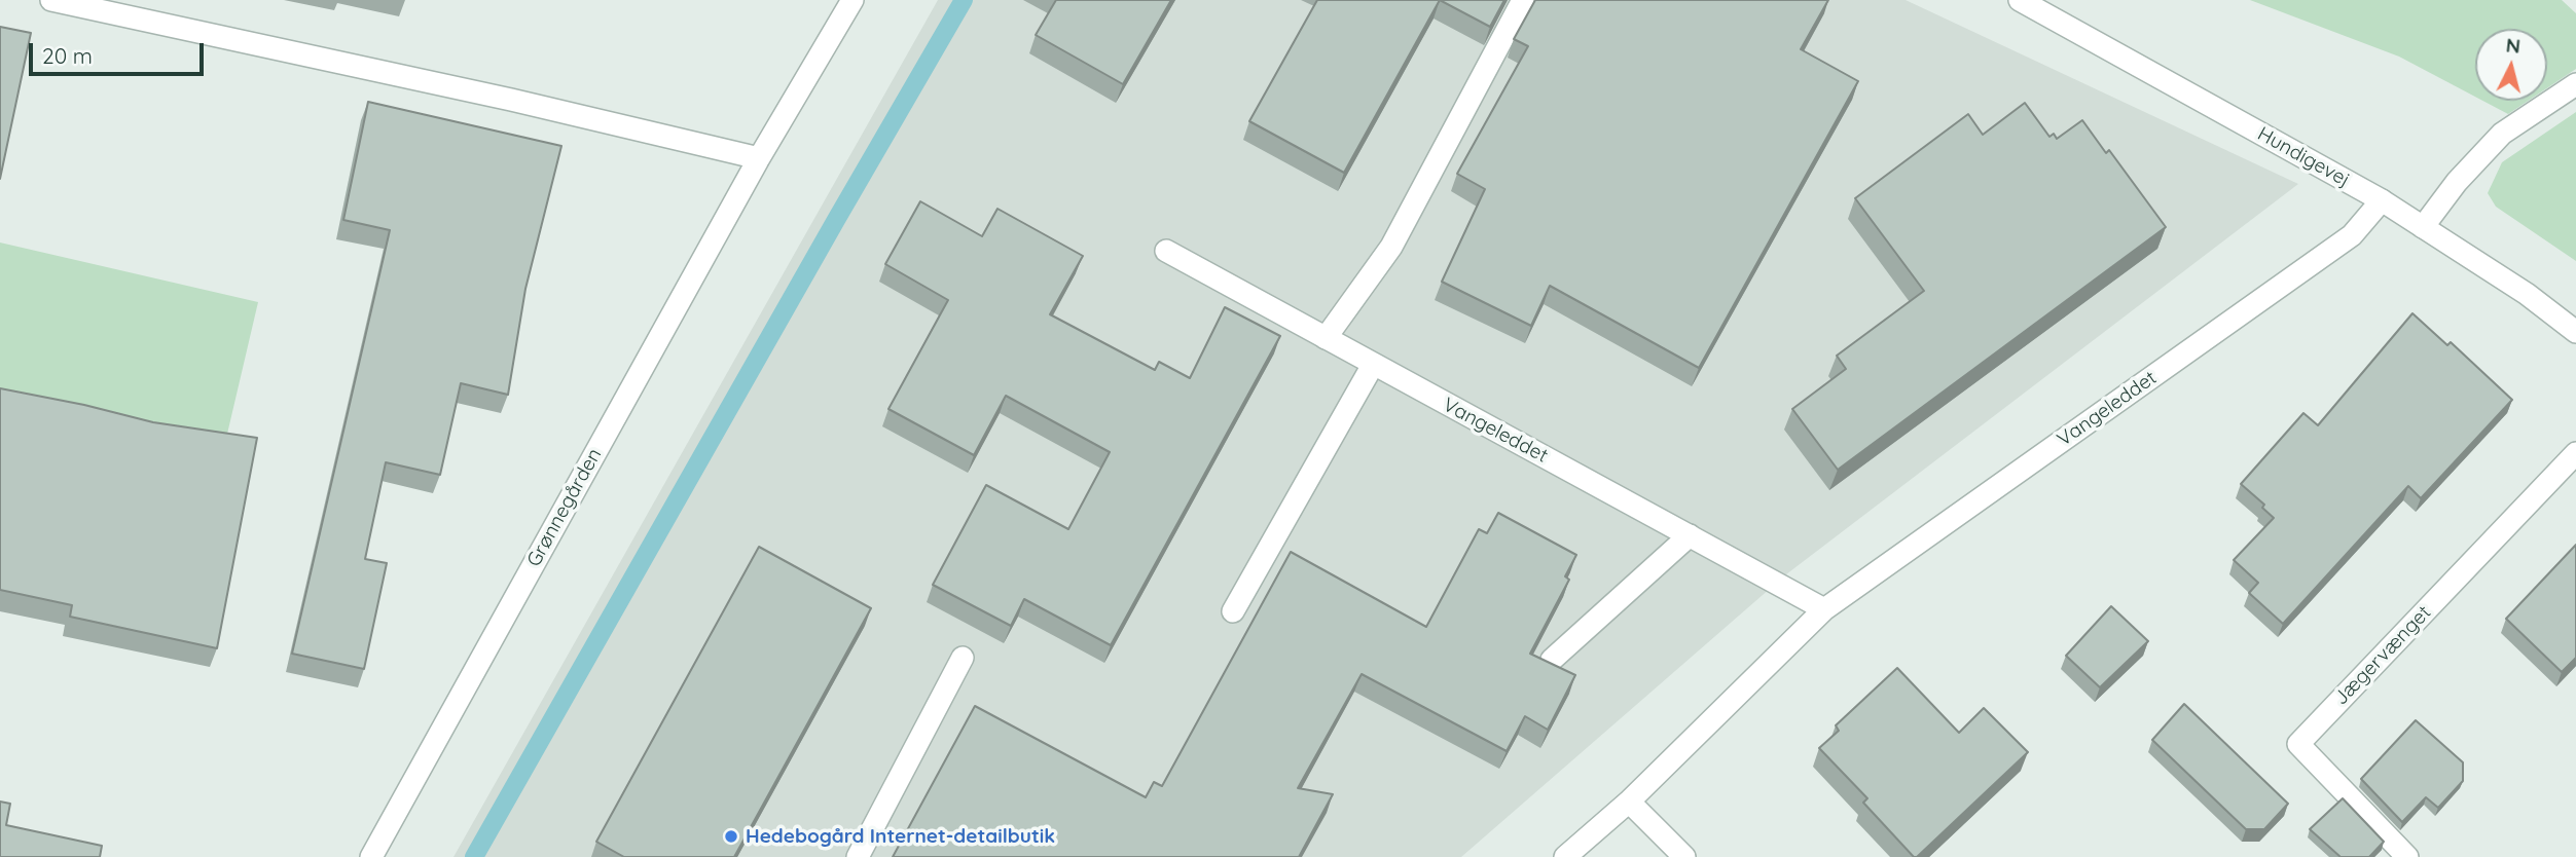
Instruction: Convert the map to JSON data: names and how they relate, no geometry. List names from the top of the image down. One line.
{"streets":{"street":["Hundigevej","Vangeleddet","Grønnegården","Jægervænget"]},"crossings":[["Hundigevej","Vangeleddet"]],"places":["Hedebogård Internet-detailbutik"],"scale_bar":"20 m","north":"top"}
